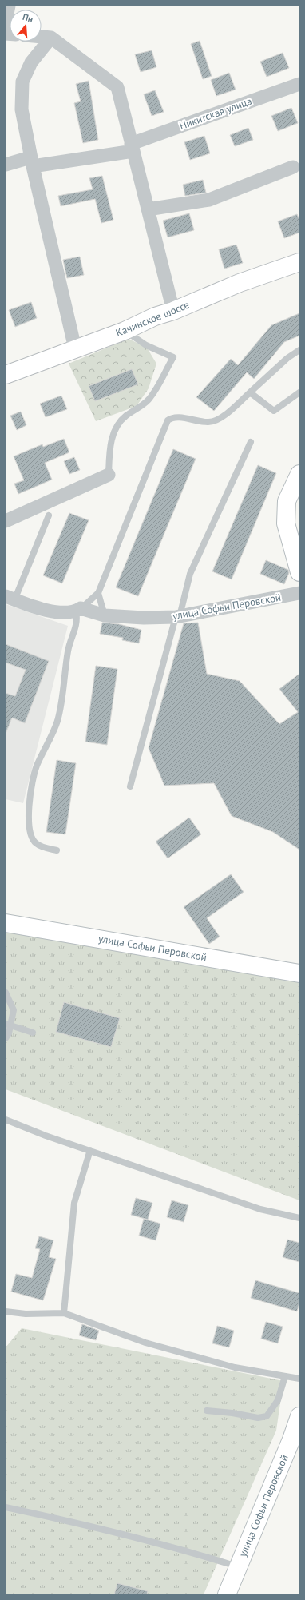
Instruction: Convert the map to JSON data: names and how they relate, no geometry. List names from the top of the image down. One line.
{"streets":{"street":["Никитская улица","Качинское шоссе","улица Софьи Перовской"]},"north":"top"}
